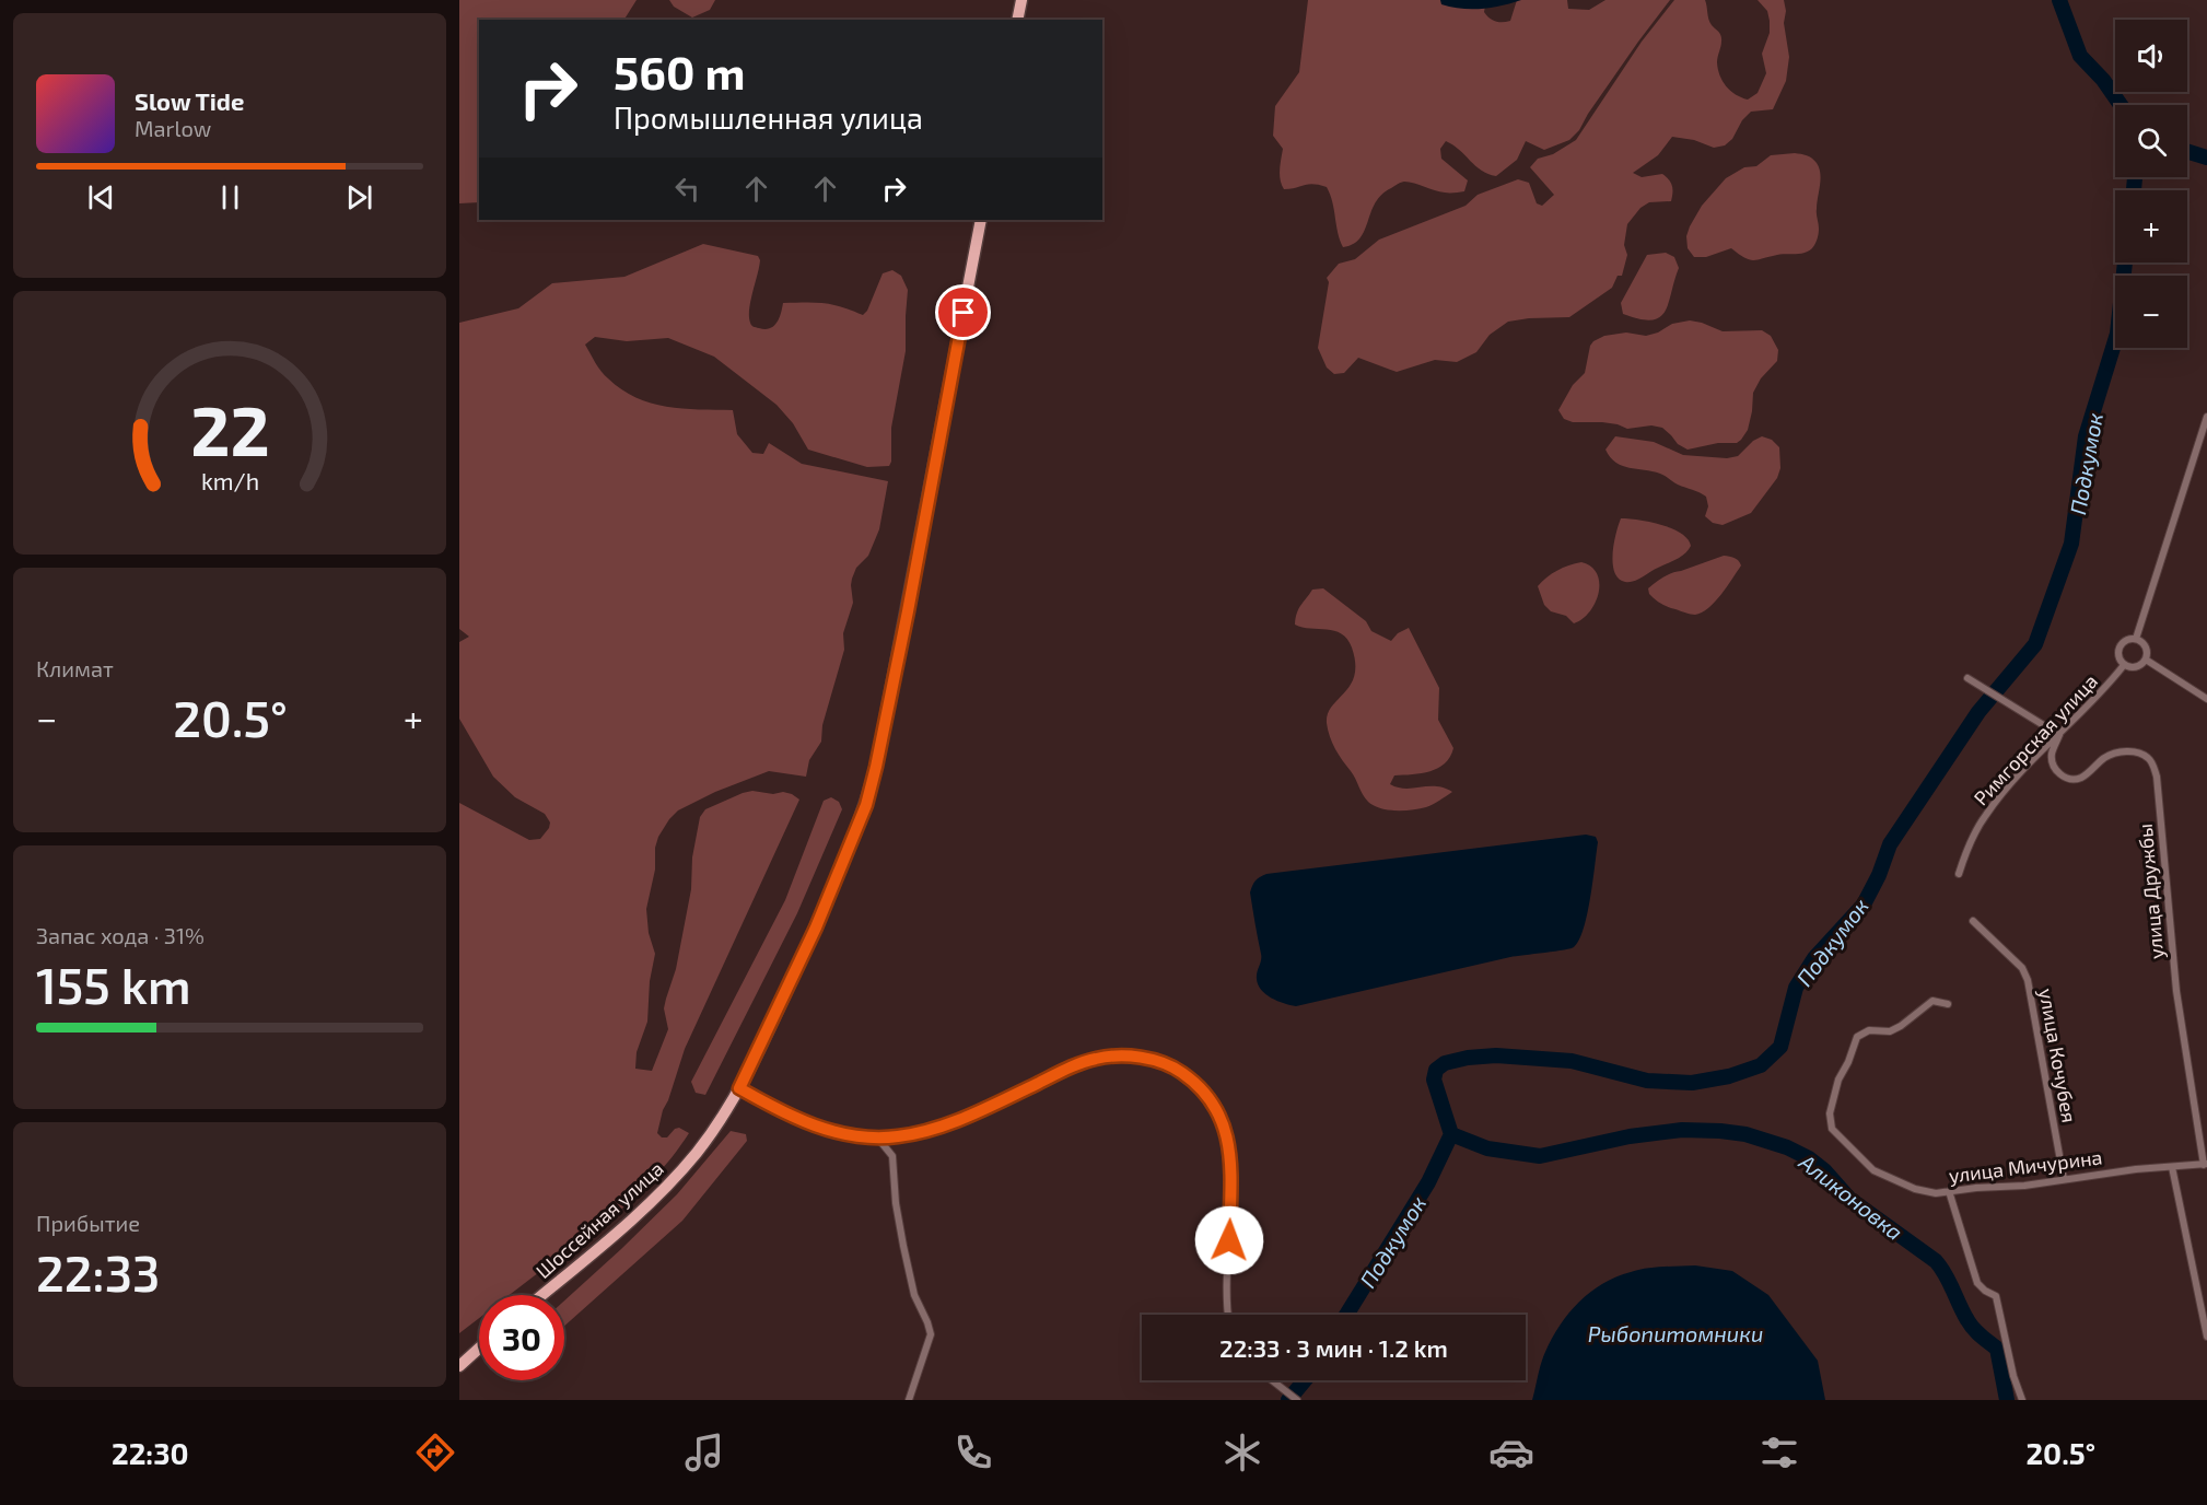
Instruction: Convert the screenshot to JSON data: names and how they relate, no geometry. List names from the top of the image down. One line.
{"streets":{"main road":["Шоссейная улица"],"street":["Римгорская улица","улица Дружбы","улица Кочубея","улица Мичурина"]},"crossings":[["Римгорская улица","улица Дружбы"],["улица Дружбы","улица Мичурина"],["улица Кочубея","улица Мичурина"]],"water":["Подкумок","Аликоновка","Рыбопитомники"],"page":{"map_buttons":["+","−"],"turn":["560 m","Промышленная улица"],"song":["Slow Tide","Marlow"],"tile":["Климат",["Запас хода · 31%","155 km"],["Прибытие","22:33"]],"heat":["−","20.5°","+"],"limit":"30","trip":"22:33 · 3 мин · 1.2 km","tabs":["22:30","20.5°"],"gauge":["22","km/h"]}}
